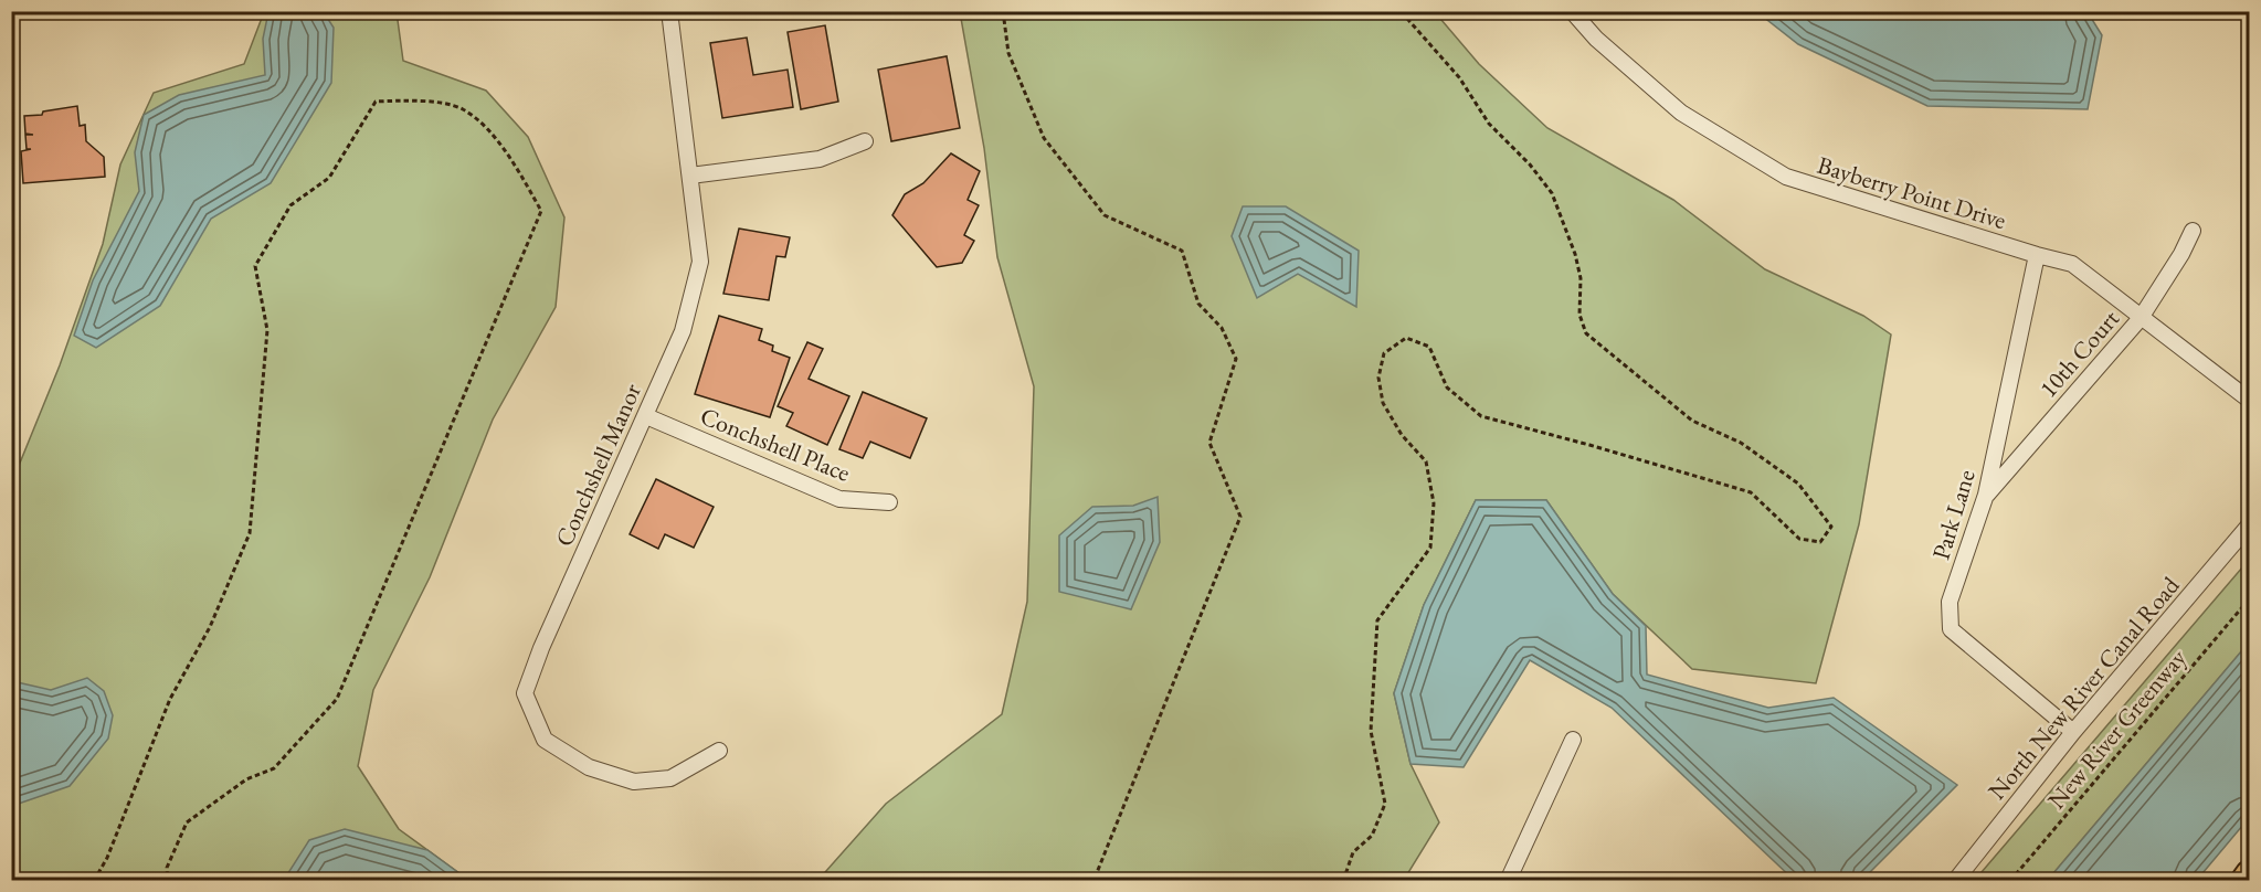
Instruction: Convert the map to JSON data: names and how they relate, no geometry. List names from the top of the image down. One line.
{"streets":{"street":["Bayberry Point Drive","10th Court","Conchshell Place","Conchshell Manor","Park Lane","North New River Canal Road"],"path":["New River Greenway"]},"crossings":[["Bayberry Point Drive","10th Court"],["Bayberry Point Drive","Park Lane"],["10th Court","Park Lane"],["Conchshell Place","Conchshell Manor"],["Park Lane","North New River Canal Road"]]}
